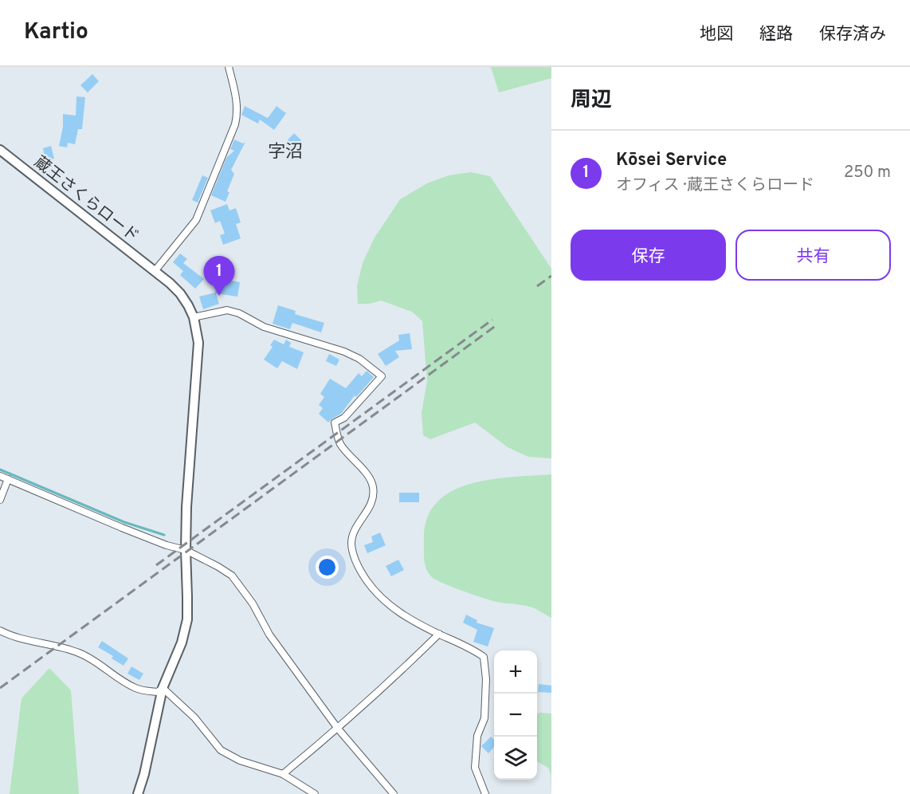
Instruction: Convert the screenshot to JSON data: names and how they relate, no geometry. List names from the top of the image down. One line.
{"streets":{"street":["蔵王さくらロード"]},"districts":["字沼"],"page":{"header":"Kartio","nav":["地図","経路","保存済み"],"heading":"周辺","list":[{"mark":"1","name":"Kōsei Service","note":"オフィス · 蔵王さくらロード","value":"250 m"}],"buttons":["保存","共有"],"pins":"1","map_buttons":["+","−"]}}
